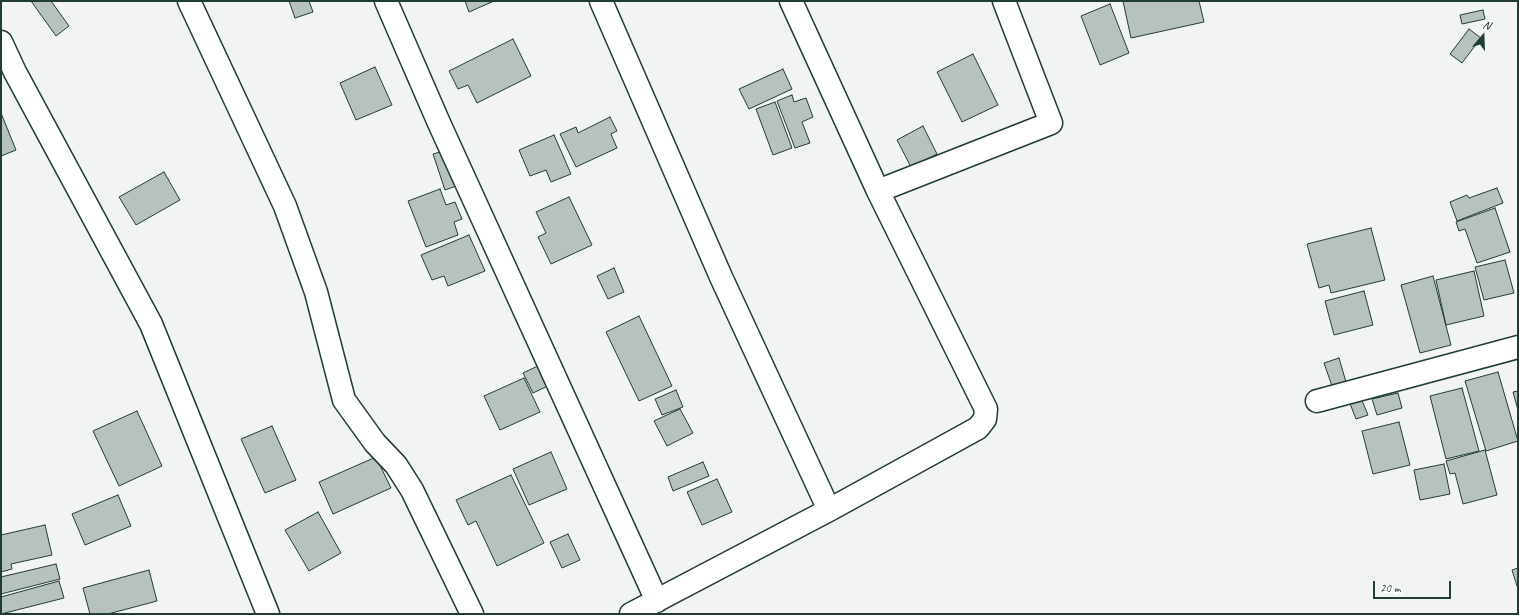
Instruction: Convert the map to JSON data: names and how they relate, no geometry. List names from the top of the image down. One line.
{"scale_bar":"20 m","north":"top"}
